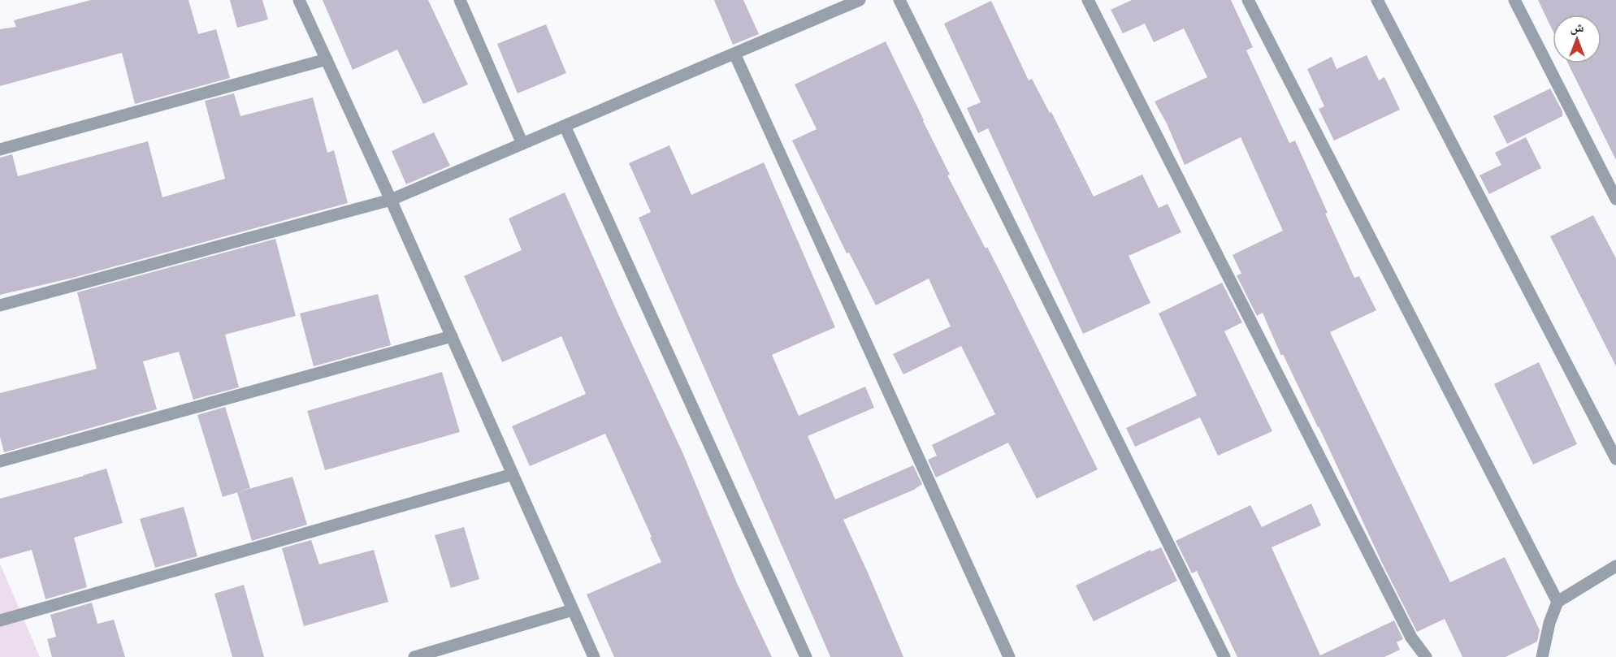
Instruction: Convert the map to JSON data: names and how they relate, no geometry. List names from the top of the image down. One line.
{"north":"top"}
